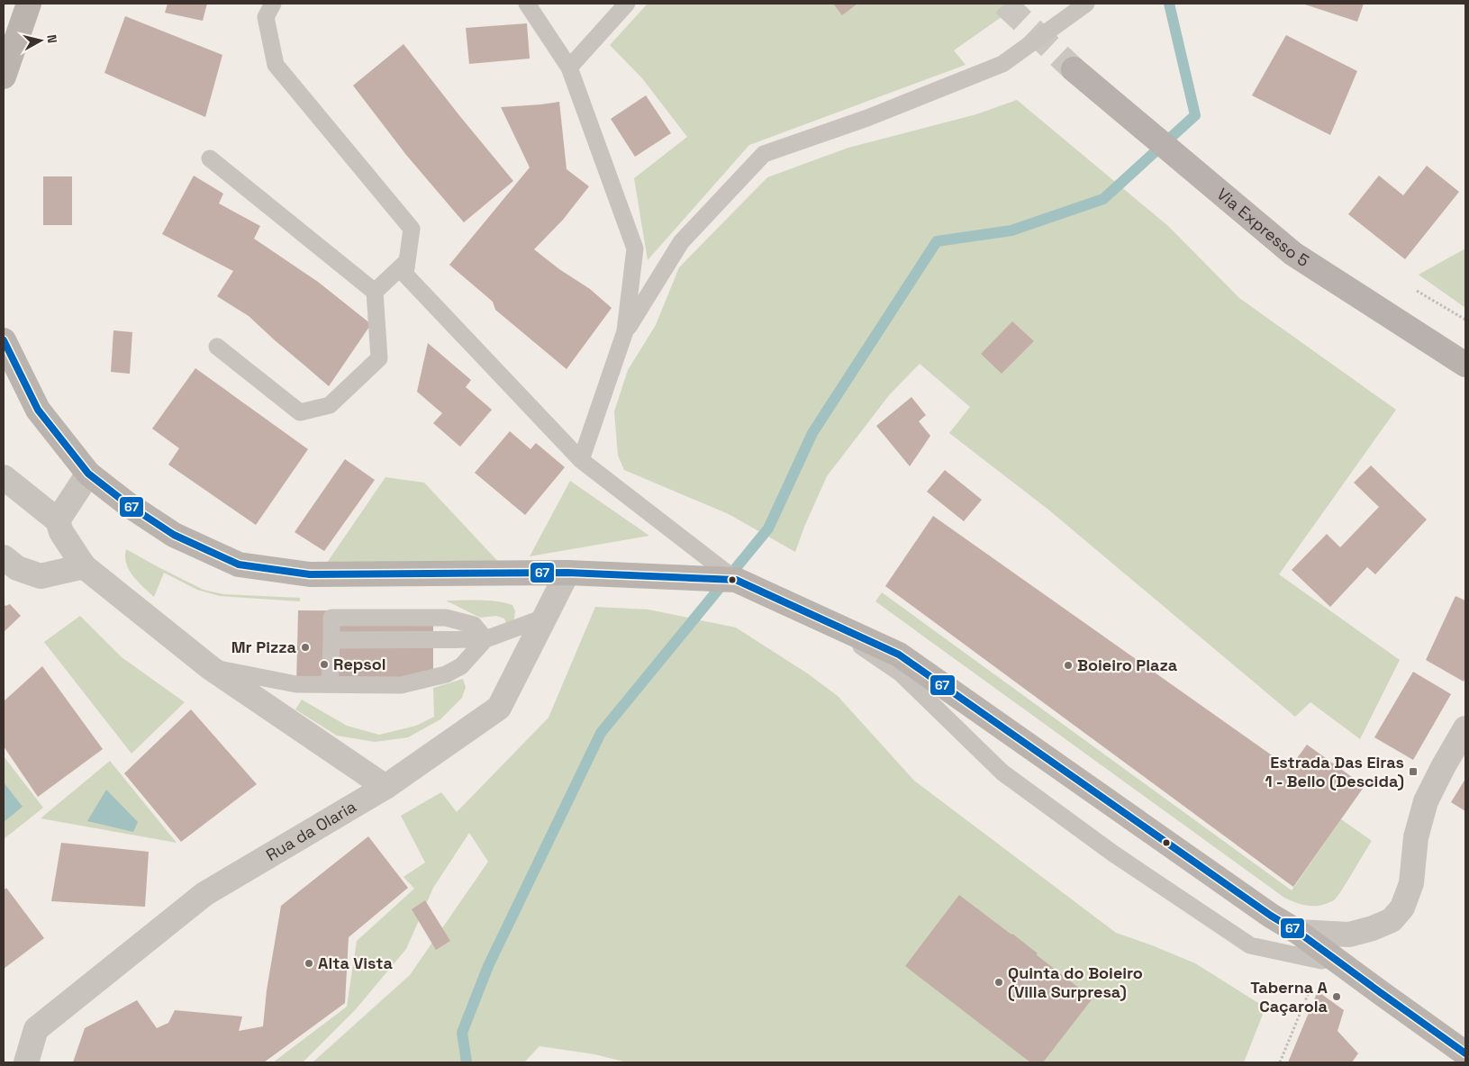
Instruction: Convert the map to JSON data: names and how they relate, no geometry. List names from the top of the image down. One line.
{"streets":{"main road":["Via Expresso 5"],"street":["Rua da Olaria"]},"places":{"other":["Mr Pizza","Repsol","Boieiro Plaza","Alta Vista","Quinta do Boieiro (Villa Surpresa)","Taberna A Caçarola"],"transit":["Estrada Das Eiras 1 - Bello (Descida)"]},"lines":["transit line 67"],"north":"right"}
